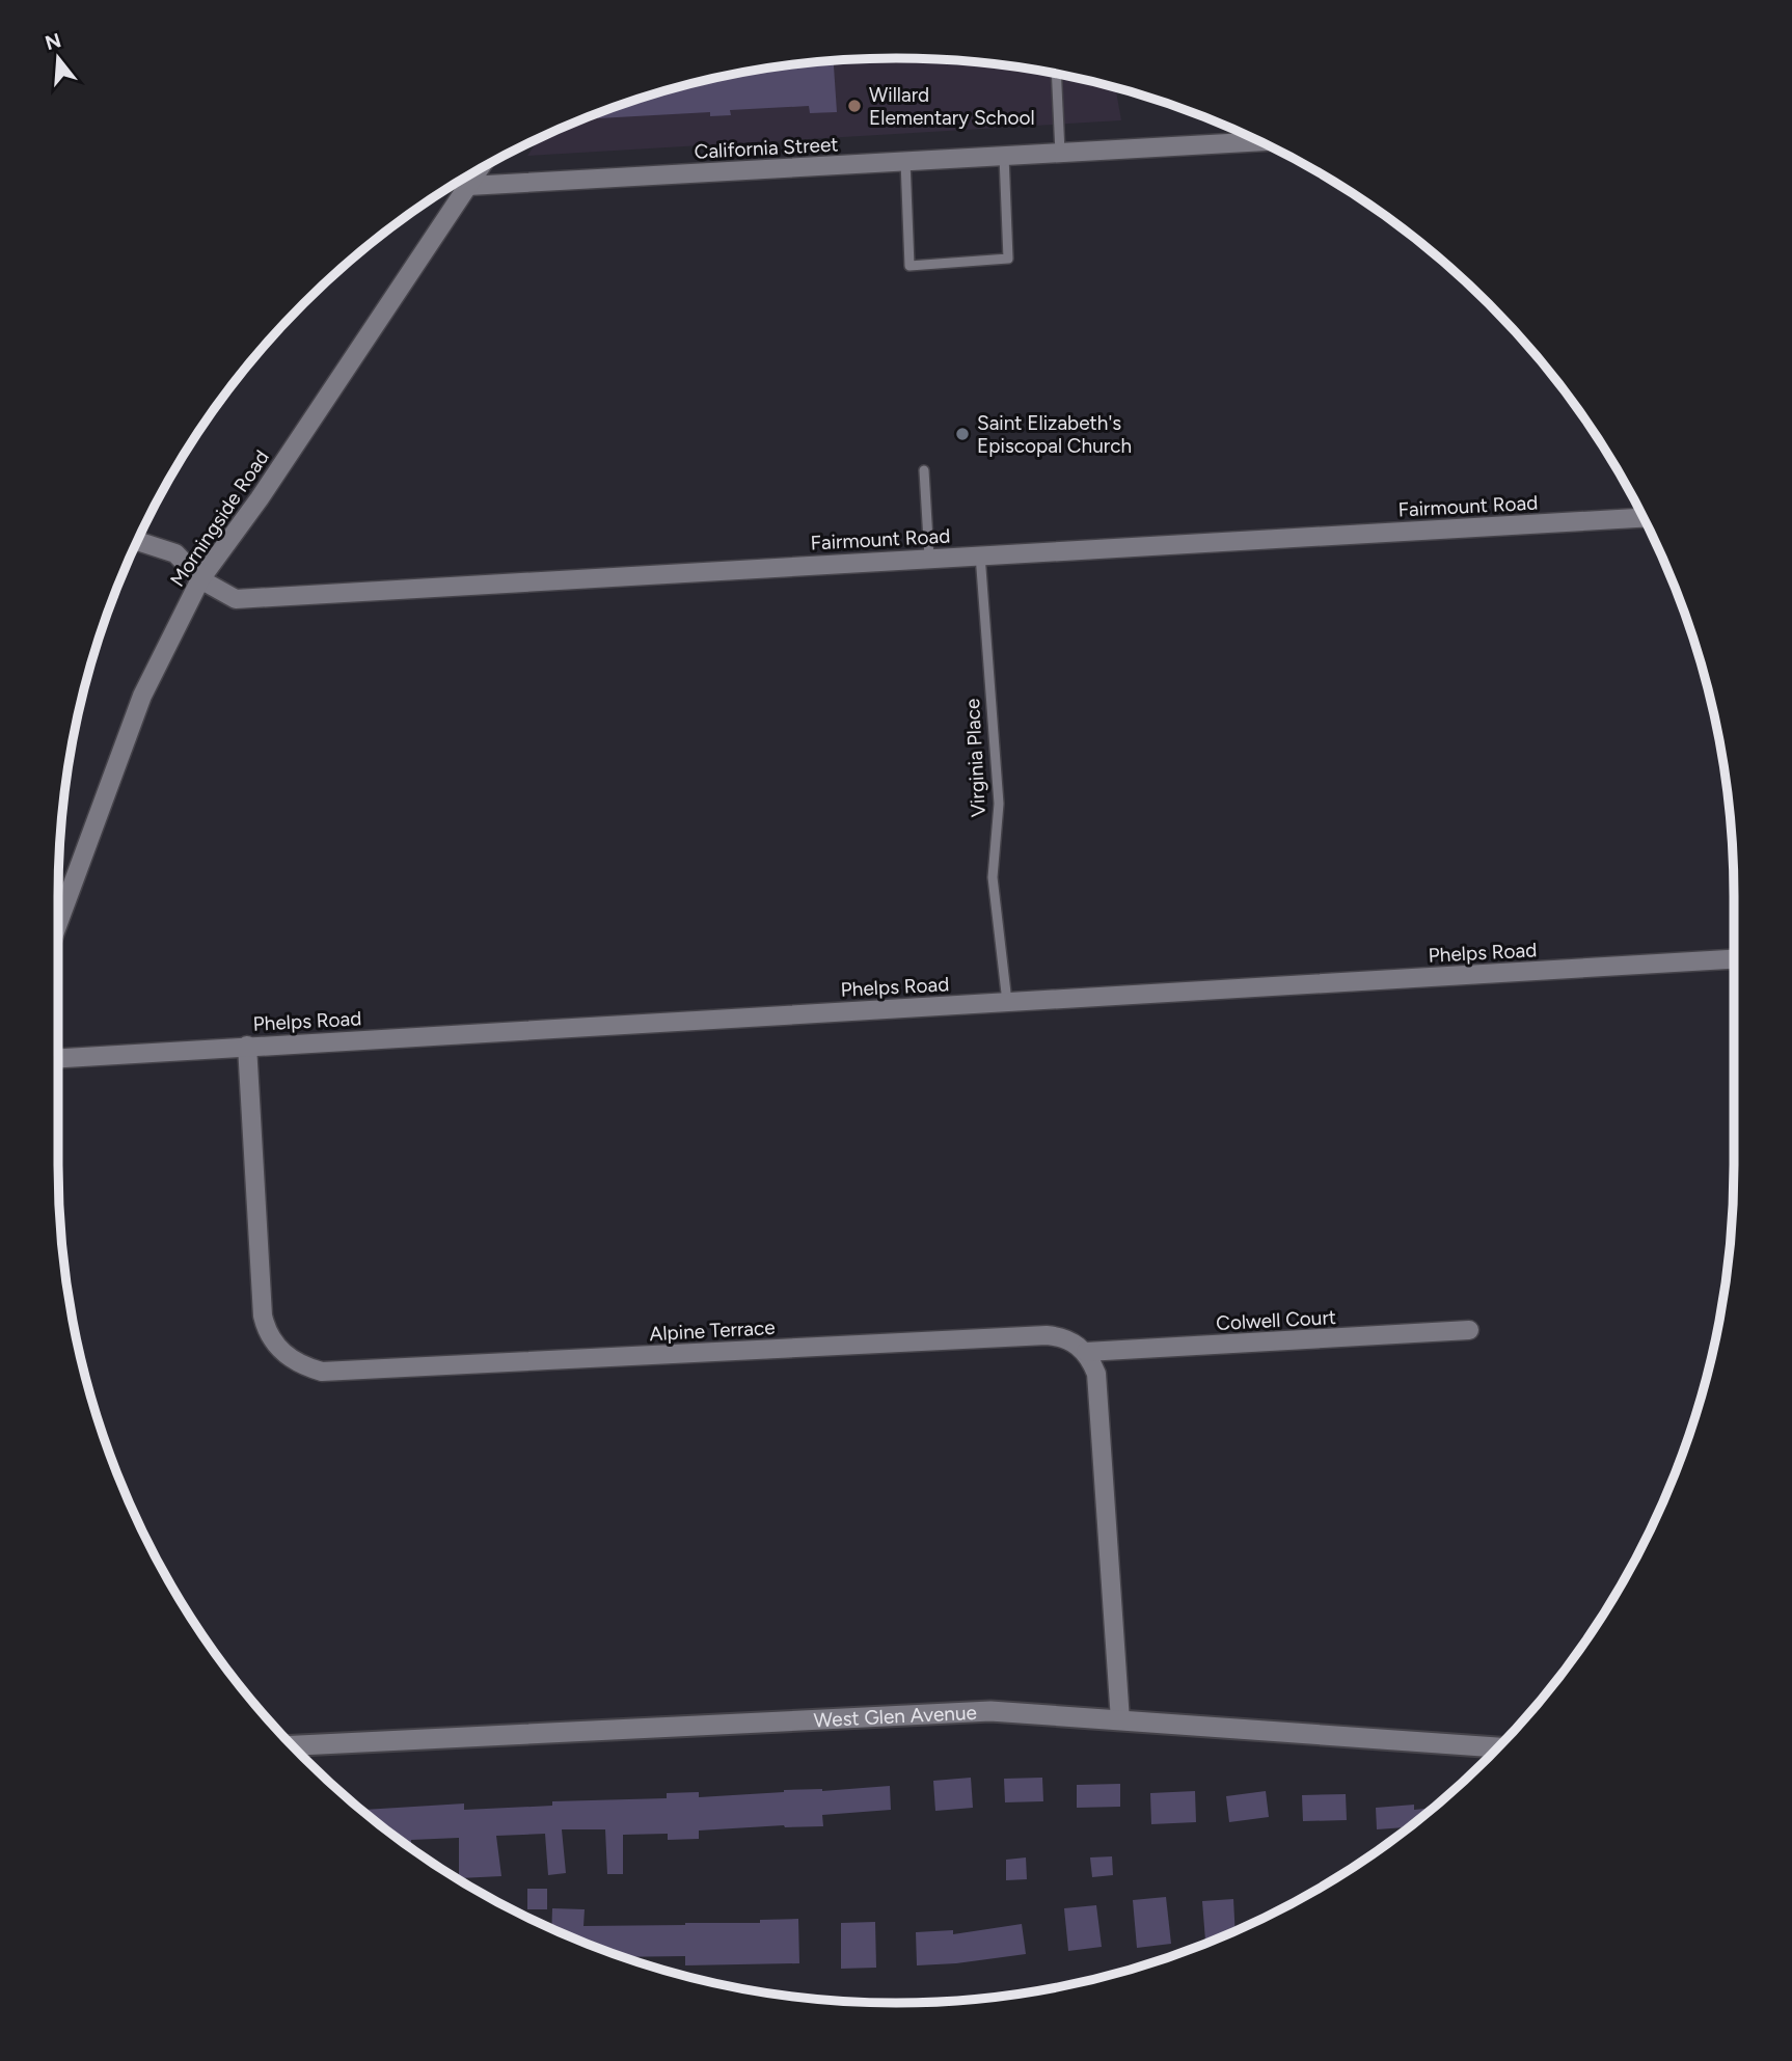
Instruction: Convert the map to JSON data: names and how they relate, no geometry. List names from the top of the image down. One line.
{"streets":{"street":["California Street","Fairmount Road","Morningside Road","Phelps Road","Colwell Court","Alpine Terrace","West Glen Avenue"],"lane":["Virginia Place"]},"crossings":[["California Street","Morningside Road"],["Fairmount Road","Morningside Road"],["Fairmount Road","Virginia Place"],["Virginia Place","Phelps Road"],["Phelps Road","Alpine Terrace"],["Colwell Court","Alpine Terrace"]],"places":["Willard Elementary School","Saint Elizabeth's Episcopal Church"],"north":"top"}
